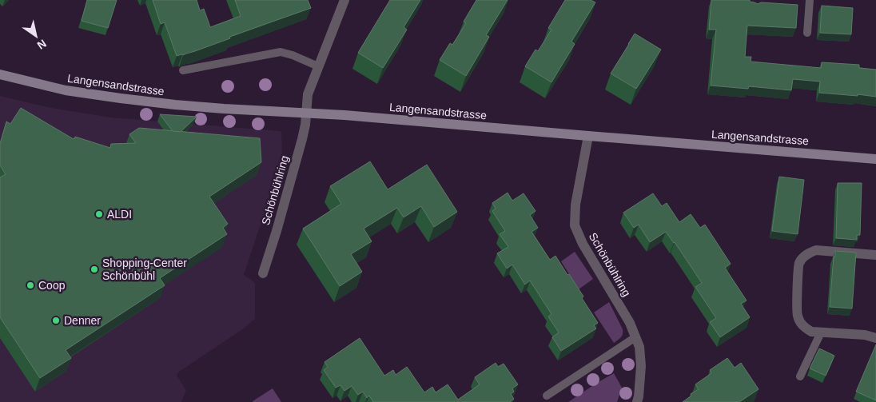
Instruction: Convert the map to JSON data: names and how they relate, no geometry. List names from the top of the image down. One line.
{"streets":{"street":["Langensandstrasse","Schönbühlring"]},"crossings":[["Langensandstrasse","Schönbühlring"]],"places":["ALDI","Shopping-Center Schönbühl","Coop","Denner"],"north":"bottom right"}
